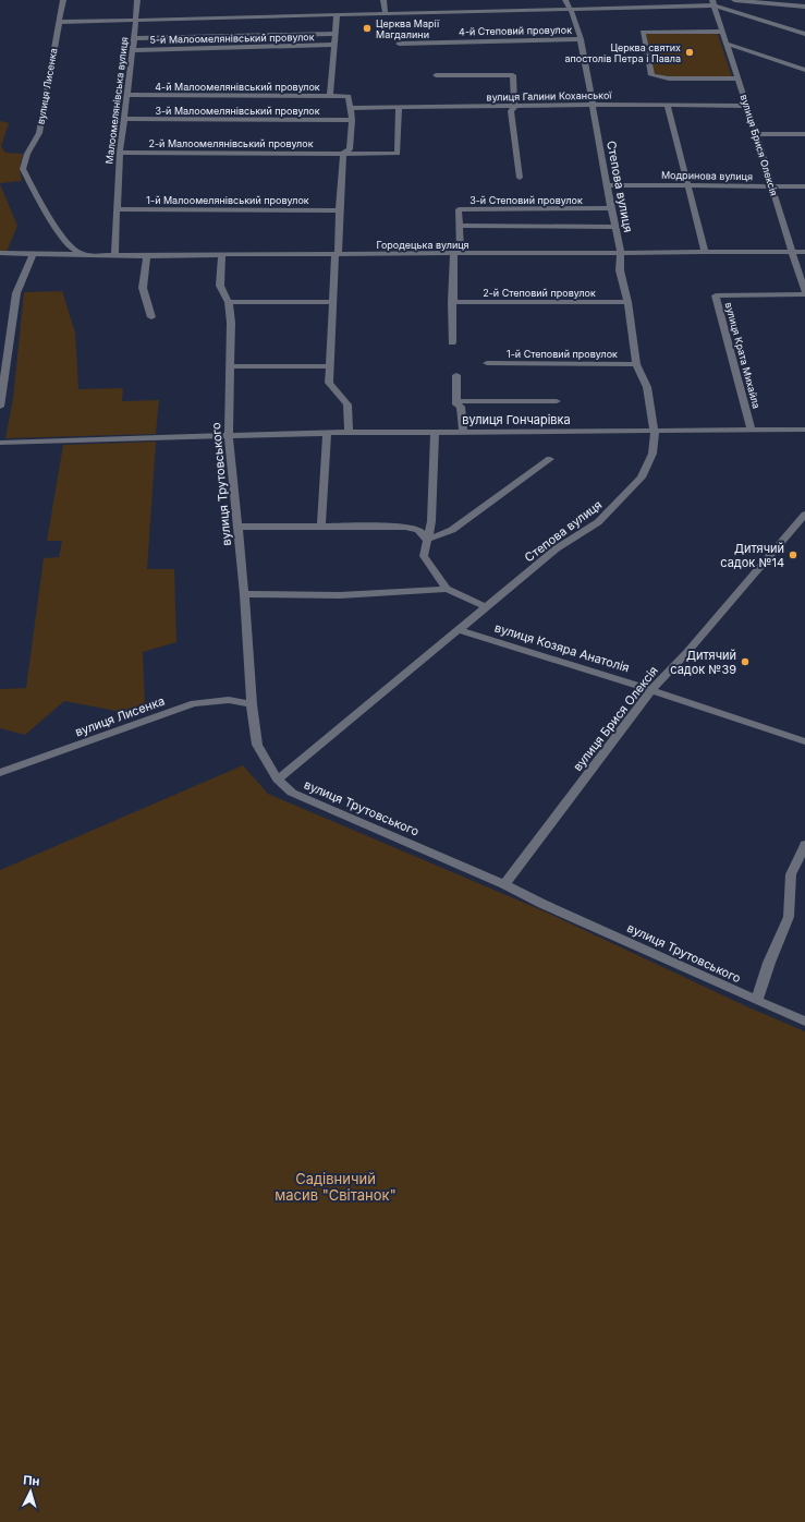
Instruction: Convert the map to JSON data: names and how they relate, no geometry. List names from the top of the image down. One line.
{"streets":{"street":["4-й Степовий провулок","5-й Малоомелянівський провулок","вулиця Лисенка","4-й Малоомелянівський провулок","вулиця Галини Коханської","Малоомелянівська вулиця","3-й Малоомелянівський провулок","2-й Малоомелянівський провулок","вулиця Брися Олексія","Модринова вулиця","Степова вулиця","1-й Малоомелянівський провулок","3-й Степовий провулок","Городецька вулиця","2-й Степовий провулок","1-й Степовий провулок","вулиця Крата Михайла","вулиця Гончарівка","вулиця Трутовського","вулиця Козяра Анатолія"]},"crossings":[["4-й Степовий провулок","Степова вулиця"],["5-й Малоомелянівський провулок","Малоомелянівська вулиця"],["вулиця Лисенка","Городецька вулиця"],["вулиця Лисенка","вулиця Трутовського"],["4-й Малоомелянівський провулок","вулиця Галини Коханської"],["4-й Малоомелянівський провулок","Малоомелянівська вулиця"],["вулиця Галини Коханської","2-й Малоомелянівський провулок"],["вулиця Галини Коханської","вулиця Брися Олексія"],["вулиця Галини Коханської","Степова вулиця"],["Малоомелянівська вулиця","3-й Малоомелянівський провулок"],["Малоомелянівська вулиця","2-й Малоомелянівський провулок"],["Малоомелянівська вулиця","1-й Малоомелянівський провулок"],["Малоомелянівська вулиця","Городецька вулиця"],["вулиця Брися Олексія","Модринова вулиця"],["вулиця Брися Олексія","Городецька вулиця"],["вулиця Брися Олексія","вулиця Крата Михайла"],["вулиця Брися Олексія","вулиця Трутовського"],["вулиця Брися Олексія","вулиця Козяра Анатолія"],["Модринова вулиця","Степова вулиця"],["Степова вулиця","3-й Степовий провулок"],["Степова вулиця","Городецька вулиця"],["Степова вулиця","2-й Степовий провулок"],["Степова вулиця","1-й Степовий провулок"],["Степова вулиця","вулиця Гончарівка"],["Степова вулиця","вулиця Трутовського"],["Степова вулиця","вулиця Козяра Анатолія"],["3-й Степовий провулок","Городецька вулиця"],["3-й Степовий провулок","2-й Степовий провулок"],["Городецька вулиця","вулиця Трутовського"],["вулиця Крата Михайла","вулиця Гончарівка"],["вулиця Гончарівка","вулиця Трутовського"]],"parks":["Садівничий масив \"Світанок\""],"places":["Церква Марії Магдалини","Церква святих апостолів Петра і Павла","Дитячий садок №14","Дитячий садок №39"],"north":"top"}
